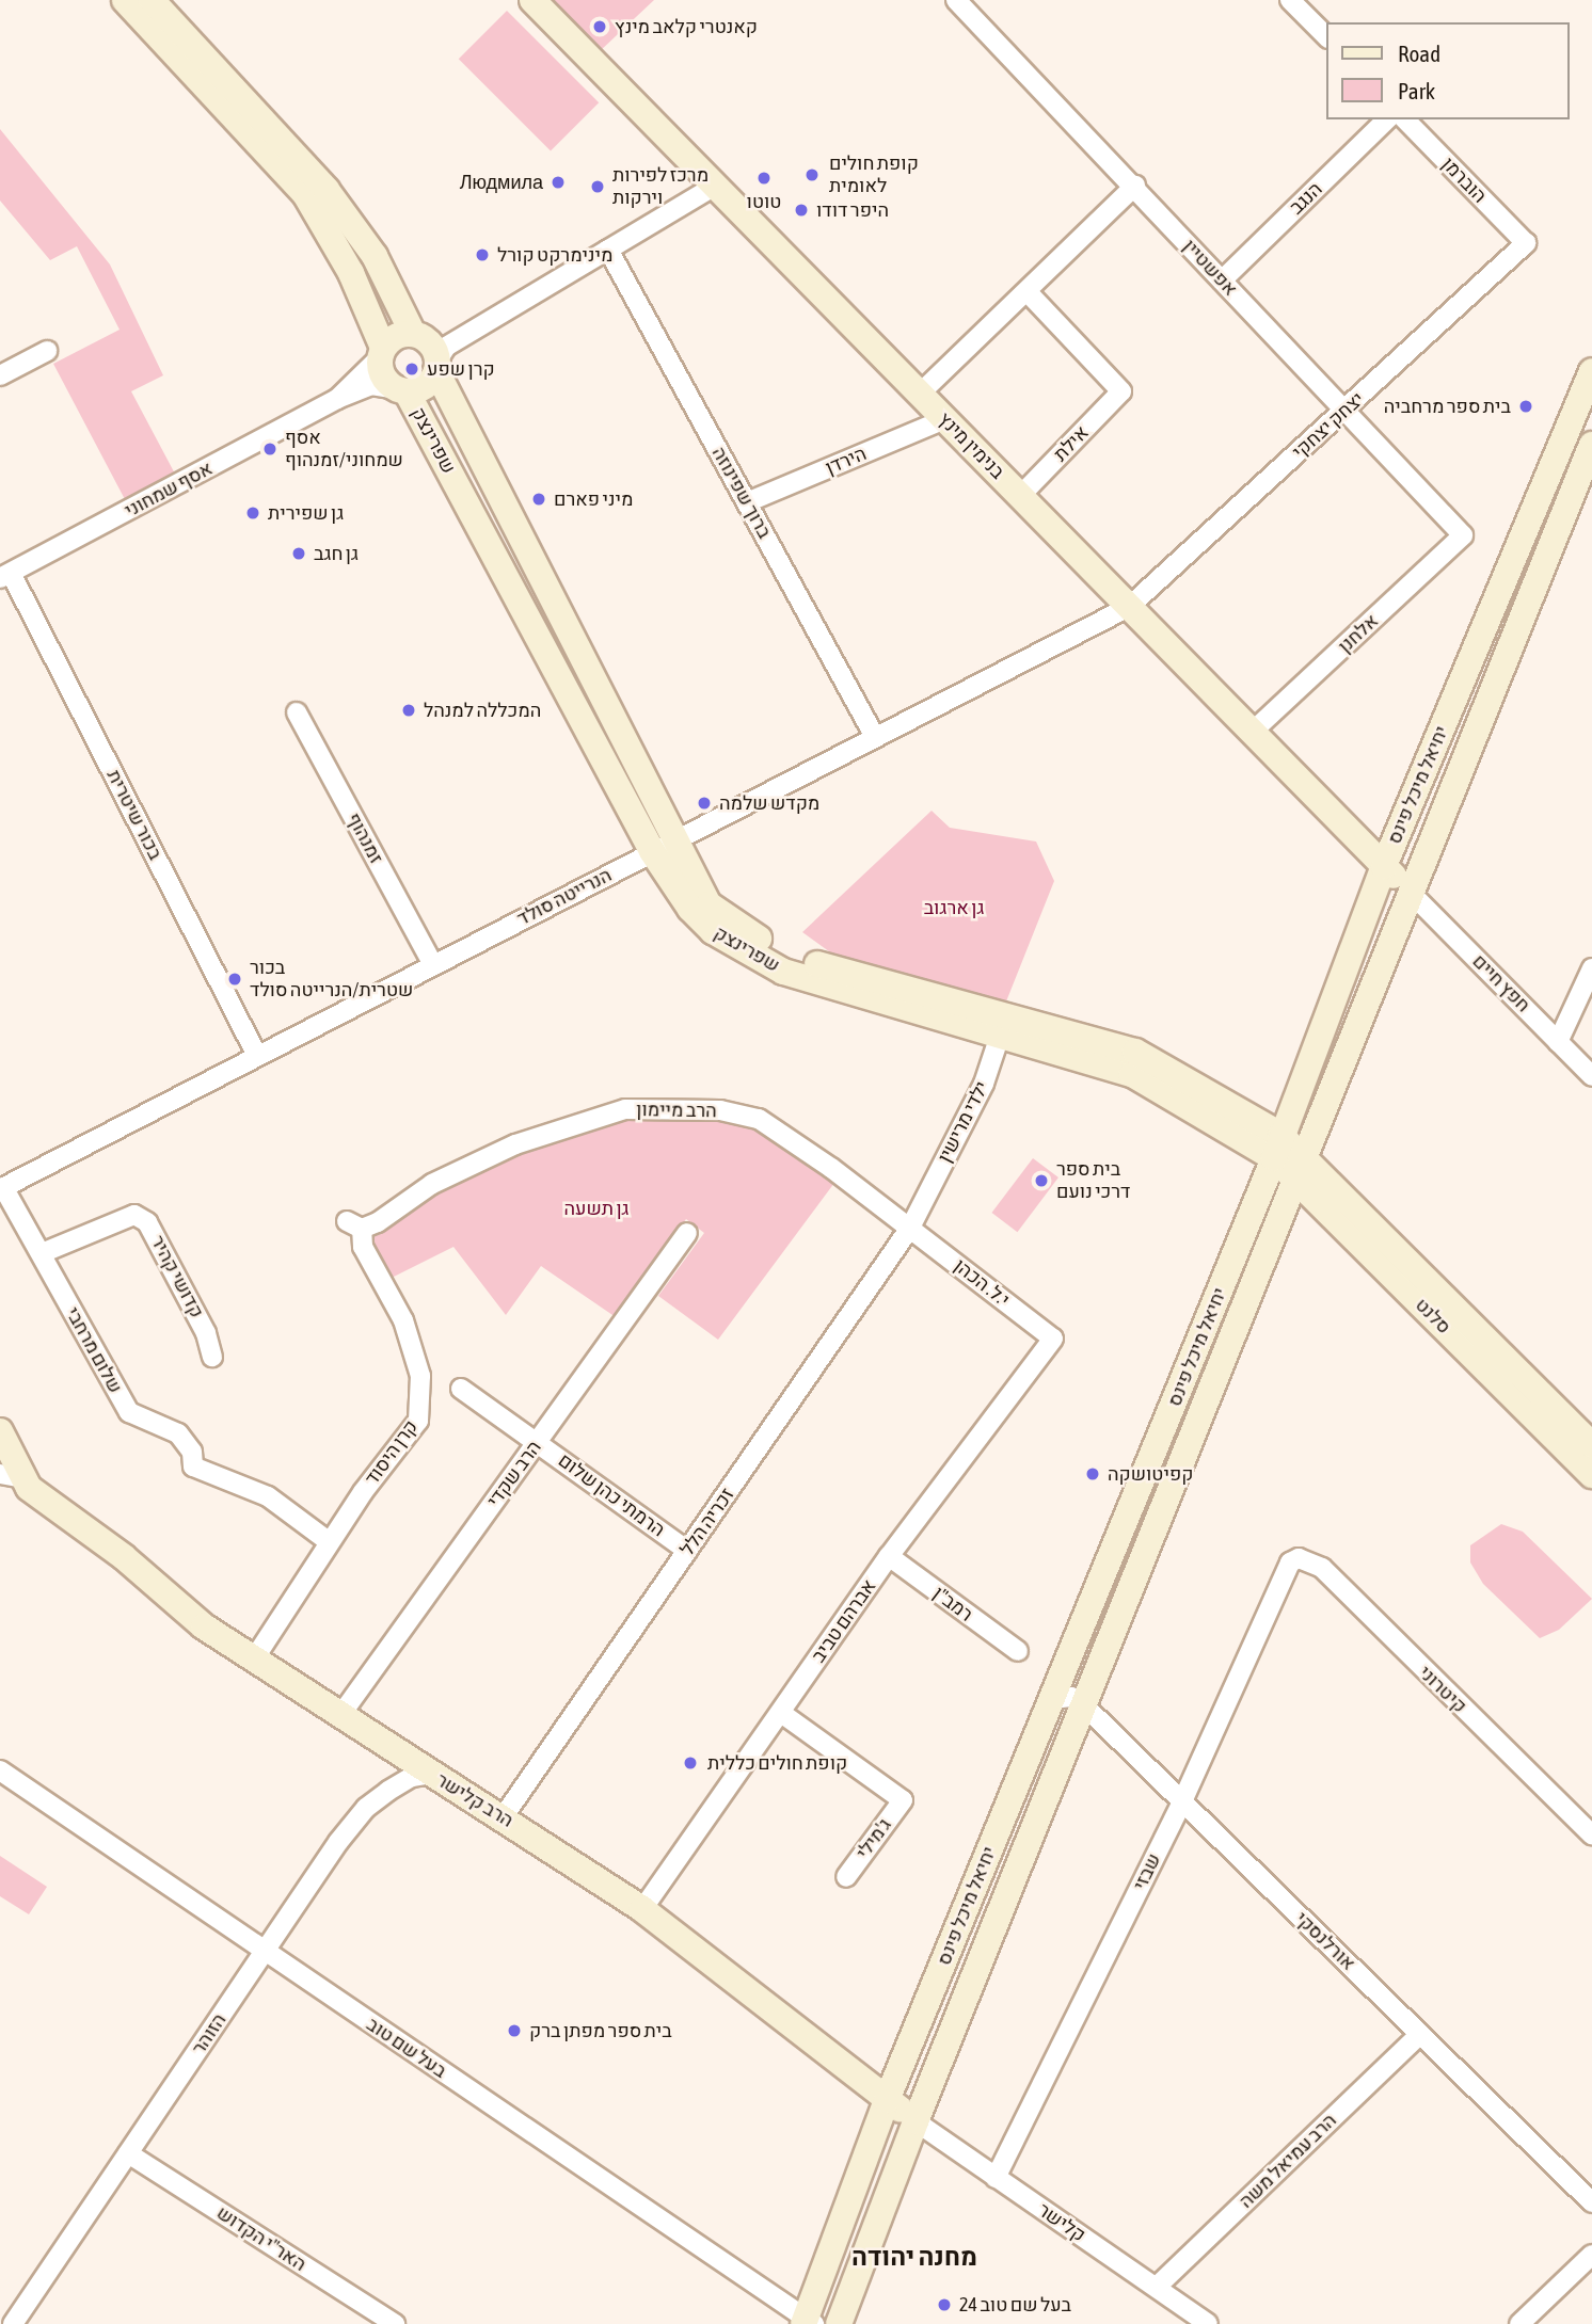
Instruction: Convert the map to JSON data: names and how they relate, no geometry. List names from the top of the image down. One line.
{"streets":{"street":["הוברמן","הנגב","אפשטיין","יצחק יצחקי","שפרינצק","אילת","בנימין מינץ","הירדן","אסף שמחוני","ברוך שפינוזה","אלחנן","יחיאל מיכל פינס","בכור שיטרית","זמנהוף","הנרייטה סולד","חפץ חיים","הרב מיימון","ילדי מרישין","קדושי קהיר","י.ל. הכהן","סלנט","שלום מרחבי","קרן היסוד","הרב שקדי","הרמתי כהן שלום","זכריה הלל","רמב\"ן","אברהם טביב","קיטרוני","הרב קלישר","ג'מילי","שבזי","אורלנסקי","הזוהר","בעל שם טוב","הרב עמיאל משה","קלישר","האר\"י הקדוש"]},"crossings":[["הוברמן","יצחק יצחקי"],["הנגב","אפשטיין"],["אפשטיין","יצחק יצחקי"],["אפשטיין","אלחנן"],["יצחק יצחקי","בנימין מינץ"],["יצחק יצחקי","הנרייטה סולד"],["שפרינצק","אסף שמחוני"],["שפרינצק","יחיאל מיכל פינס"],["שפרינצק","הנרייטה סולד"],["שפרינצק","ילדי מרישין"],["שפרינצק","סלנט"],["אילת","בנימין מינץ"],["בנימין מינץ","הירדן"],["בנימין מינץ","אלחנן"],["בנימין מינץ","יחיאל מיכל פינס"],["בנימין מינץ","הנרייטה סולד"],["בנימין מינץ","חפץ חיים"],["הירדן","ברוך שפינוזה"],["אסף שמחוני","בכור שיטרית"],["ברוך שפינוזה","הנרייטה סולד"],["יחיאל מיכל פינס","חפץ חיים"],["יחיאל מיכל פינס","סלנט"],["יחיאל מיכל פינס","הרב קלישר"],["יחיאל מיכל פינס","אורלנסקי"],["יחיאל מיכל פינס","בעל שם טוב"],["יחיאל מיכל פינס","קלישר"],["בכור שיטרית","הנרייטה סולד"],["זמנהוף","הנרייטה סולד"],["הנרייטה סולד","שלום מרחבי"],["הרב מיימון","ילדי מרישין"],["הרב מיימון","י.ל. הכהן"],["הרב מיימון","קרן היסוד"],["הרב מיימון","זכריה הלל"],["ילדי מרישין","י.ל. הכהן"],["ילדי מרישין","זכריה הלל"],["קדושי קהיר","שלום מרחבי"],["י.ל. הכהן","זכריה הלל"],["י.ל. הכהן","אברהם טביב"],["שלום מרחבי","קרן היסוד"],["קרן היסוד","הרב קלישר"],["הרב שקדי","הרמתי כהן שלום"],["הרב שקדי","הרב קלישר"],["הרמתי כהן שלום","זכריה הלל"],["זכריה הלל","הרב קלישר"],["רמב\"ן","אברהם טביב"],["אברהם טביב","הרב קלישר"],["אברהם טביב","ג'מילי"],["קיטרוני","שבזי"],["הרב קלישר","הזוהר"],["הרב קלישר","קלישר"],["שבזי","אורלנסקי"],["שבזי","קלישר"],["אורלנסקי","הרב עמיאל משה"],["הזוהר","בעל שם טוב"],["הזוהר","האר\"י הקדוש"],["הרב עמיאל משה","קלישר"]],"districts":["מחנה יהודה"],"parks":["גן ארגוב","גן תשעה"],"places":["קאנטרי קלאב מינץ","קופת חולים לאומית","טוטו","Людмила","מרכז לפירות וירקות","היפר דודו","מינימרקט קורל","קרן שפע","בית ספר מרחביה","אסף שמחוני/זמנהוף","מיני פארם","גן שפירית","גן חגב","המכללה למנהל","מקדש שלמה","בכור שטרית/הנרייטה סולד","בית ספר דרכי נועם","קפיטושקה","קופת חולים כללית","בית ספר מפתן ברק","בעל שם טוב 24"],"legend":["Road","Park"]}
